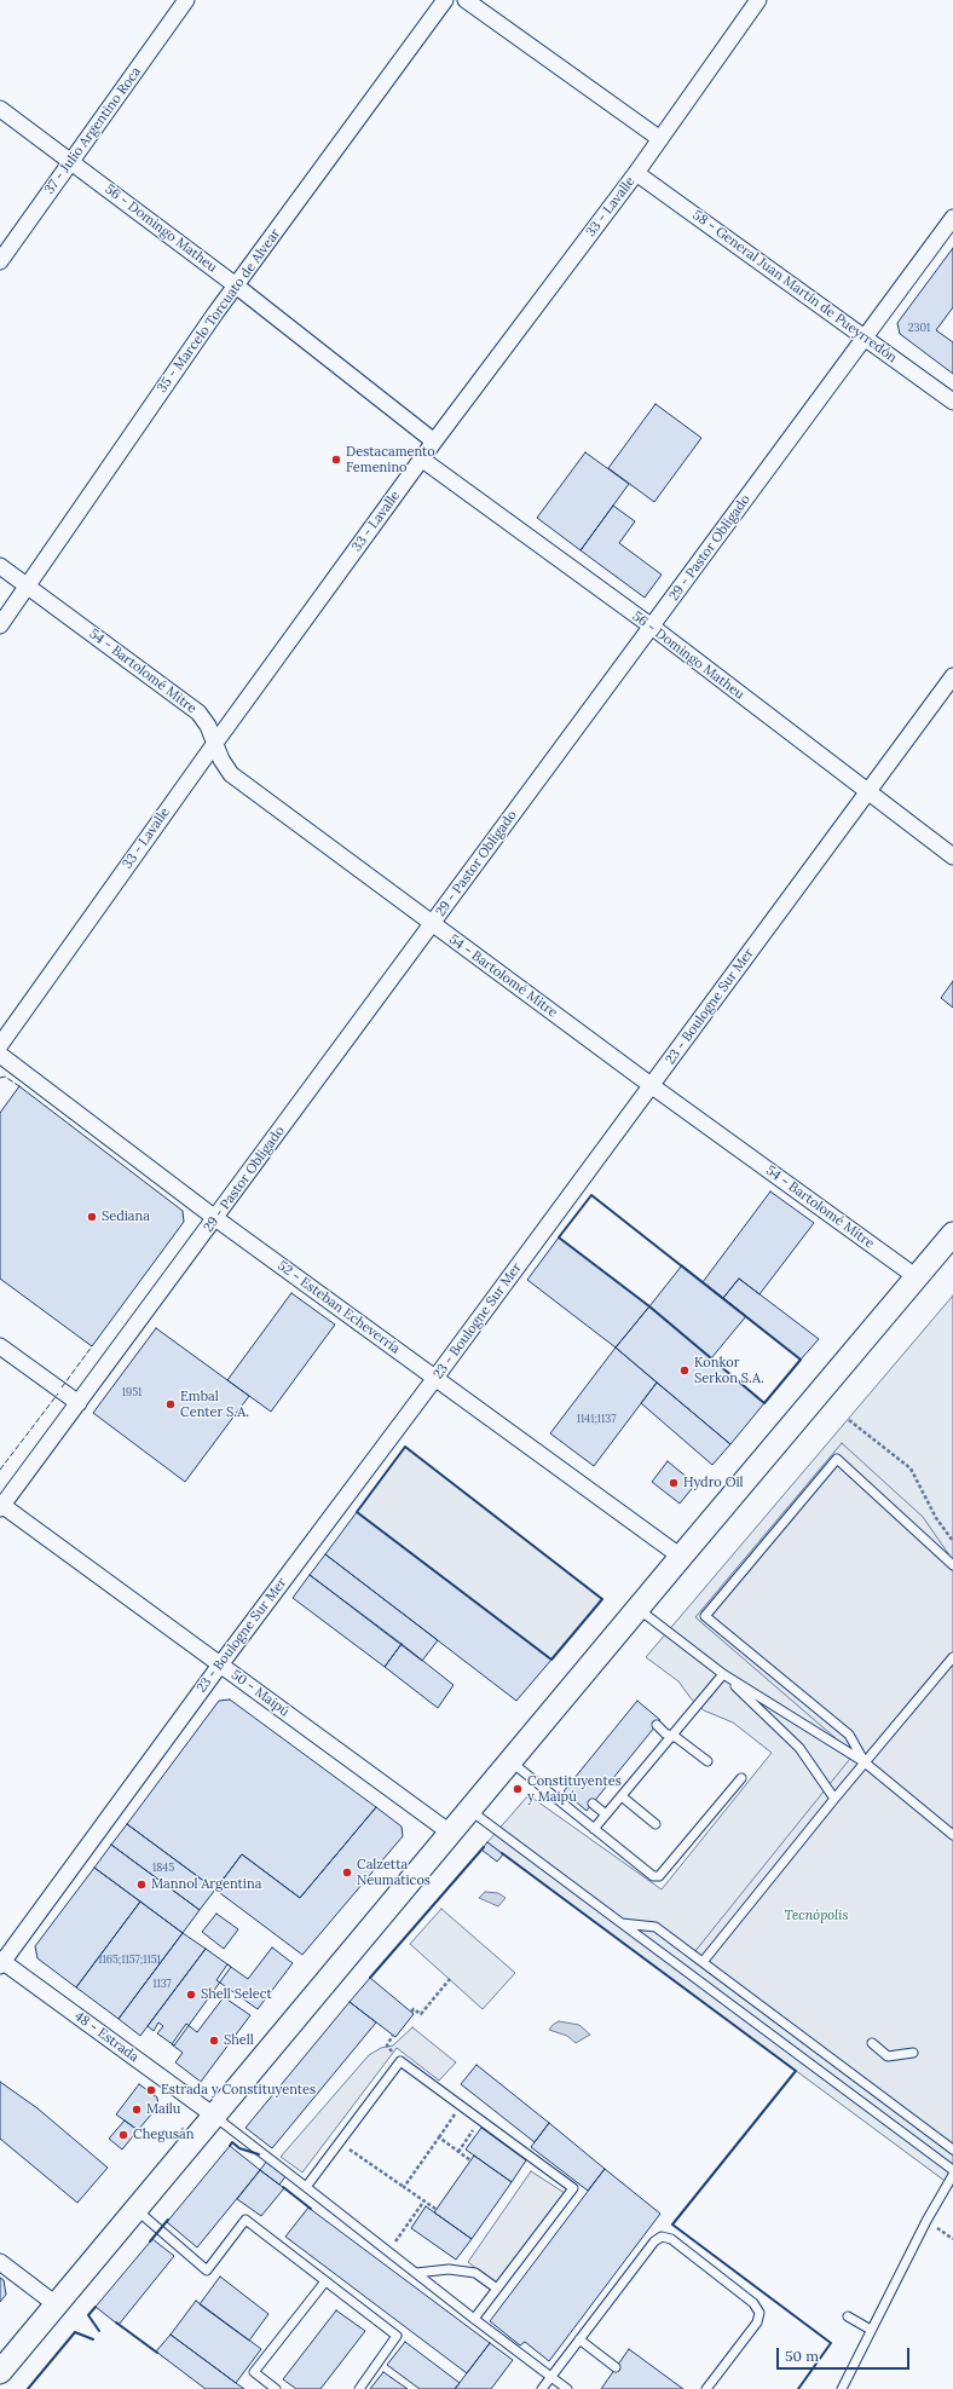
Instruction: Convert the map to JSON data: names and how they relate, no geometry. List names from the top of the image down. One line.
{"streets":{"street":["37 - Julio Argentino Roca","33 - Lavalle","56 - Domingo Matheu","58 - General Juan Martín de Pueyrredón","35 - Marcelo Torcuato de Alvear","29 - Pastor Obligado","54 - Bartolomé Mitre","23 - Boulogne Sur Mer","52 - Esteban Echeverría","50 - Maipú","48 - Estrada"]},"crossings":[["37 - Julio Argentino Roca","56 - Domingo Matheu"],["33 - Lavalle","56 - Domingo Matheu"],["33 - Lavalle","58 - General Juan Martín de Pueyrredón"],["33 - Lavalle","54 - Bartolomé Mitre"],["56 - Domingo Matheu","35 - Marcelo Torcuato de Alvear"],["56 - Domingo Matheu","29 - Pastor Obligado"],["56 - Domingo Matheu","23 - Boulogne Sur Mer"],["58 - General Juan Martín de Pueyrredón","29 - Pastor Obligado"],["35 - Marcelo Torcuato de Alvear","54 - Bartolomé Mitre"],["29 - Pastor Obligado","54 - Bartolomé Mitre"],["29 - Pastor Obligado","52 - Esteban Echeverría"],["29 - Pastor Obligado","50 - Maipú"],["54 - Bartolomé Mitre","23 - Boulogne Sur Mer"],["23 - Boulogne Sur Mer","52 - Esteban Echeverría"],["23 - Boulogne Sur Mer","50 - Maipú"],["23 - Boulogne Sur Mer","48 - Estrada"]],"parks":["Tecnópolis"],"places":["Destacamento Femenino","Sediana","Konkor Serkon S.A.","Embal Center S.A.","Hydro Oil","Constituyentes y Maipú","Calzetta Neumaticos","Mannol Argentina","Shell Select","Shell","Estrada y Constituyentes","Mailu","Chegusán"],"house_numbers":["2301","1951","1141;1137","1845","1165;1157;1151","1137"],"scale_bar":"50 m"}
